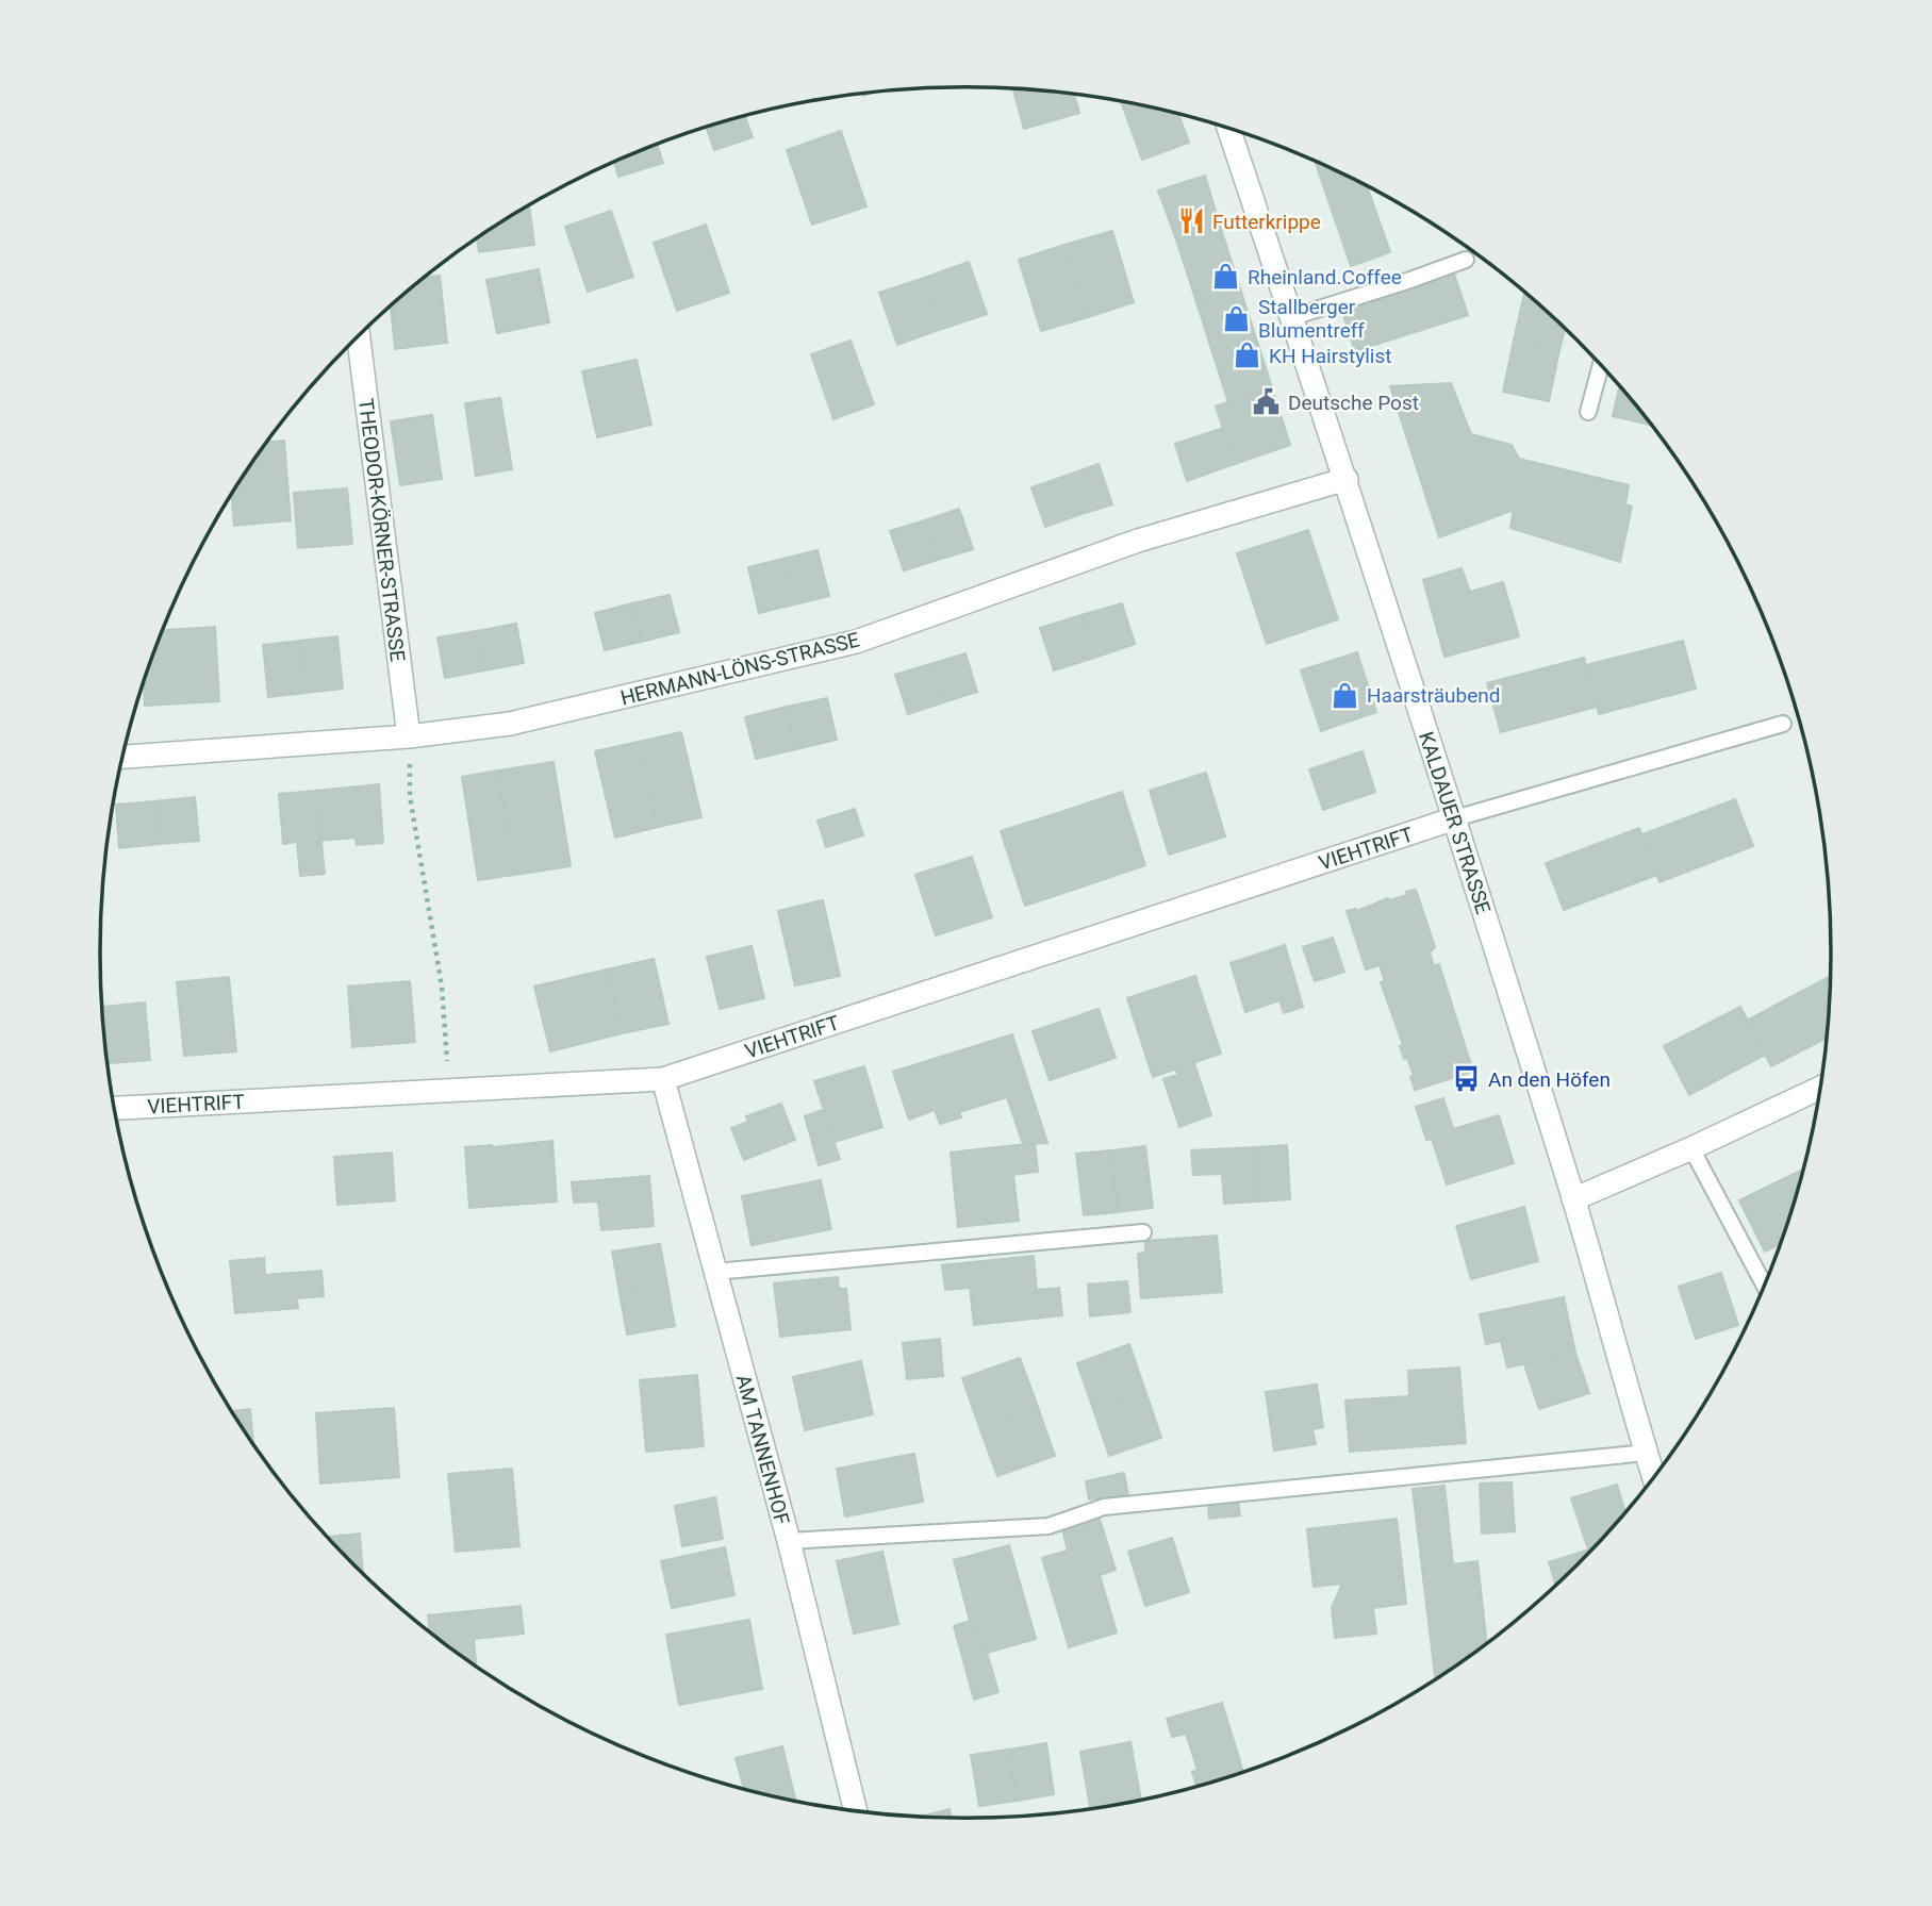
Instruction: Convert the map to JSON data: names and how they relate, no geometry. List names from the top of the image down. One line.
{"streets":{"street":["THEODOR-KÖRNER-STRASSE","HERMANN-LÖNS-STRASSE","KALDAUER STRASSE","VIEHTRIFT","AM TANNENHOF"]},"crossings":[["THEODOR-KÖRNER-STRASSE","HERMANN-LÖNS-STRASSE"],["HERMANN-LÖNS-STRASSE","KALDAUER STRASSE"],["KALDAUER STRASSE","VIEHTRIFT"],["VIEHTRIFT","AM TANNENHOF"]],"places":{"restaurant":["Futterkrippe"],"shop":["Rheinland.Coffee","Stallberger Blumentreff","KH Hairstylist","Haarsträubend"],"public building":["Deutsche Post"],"bus stop":["An den Höfen"]}}
